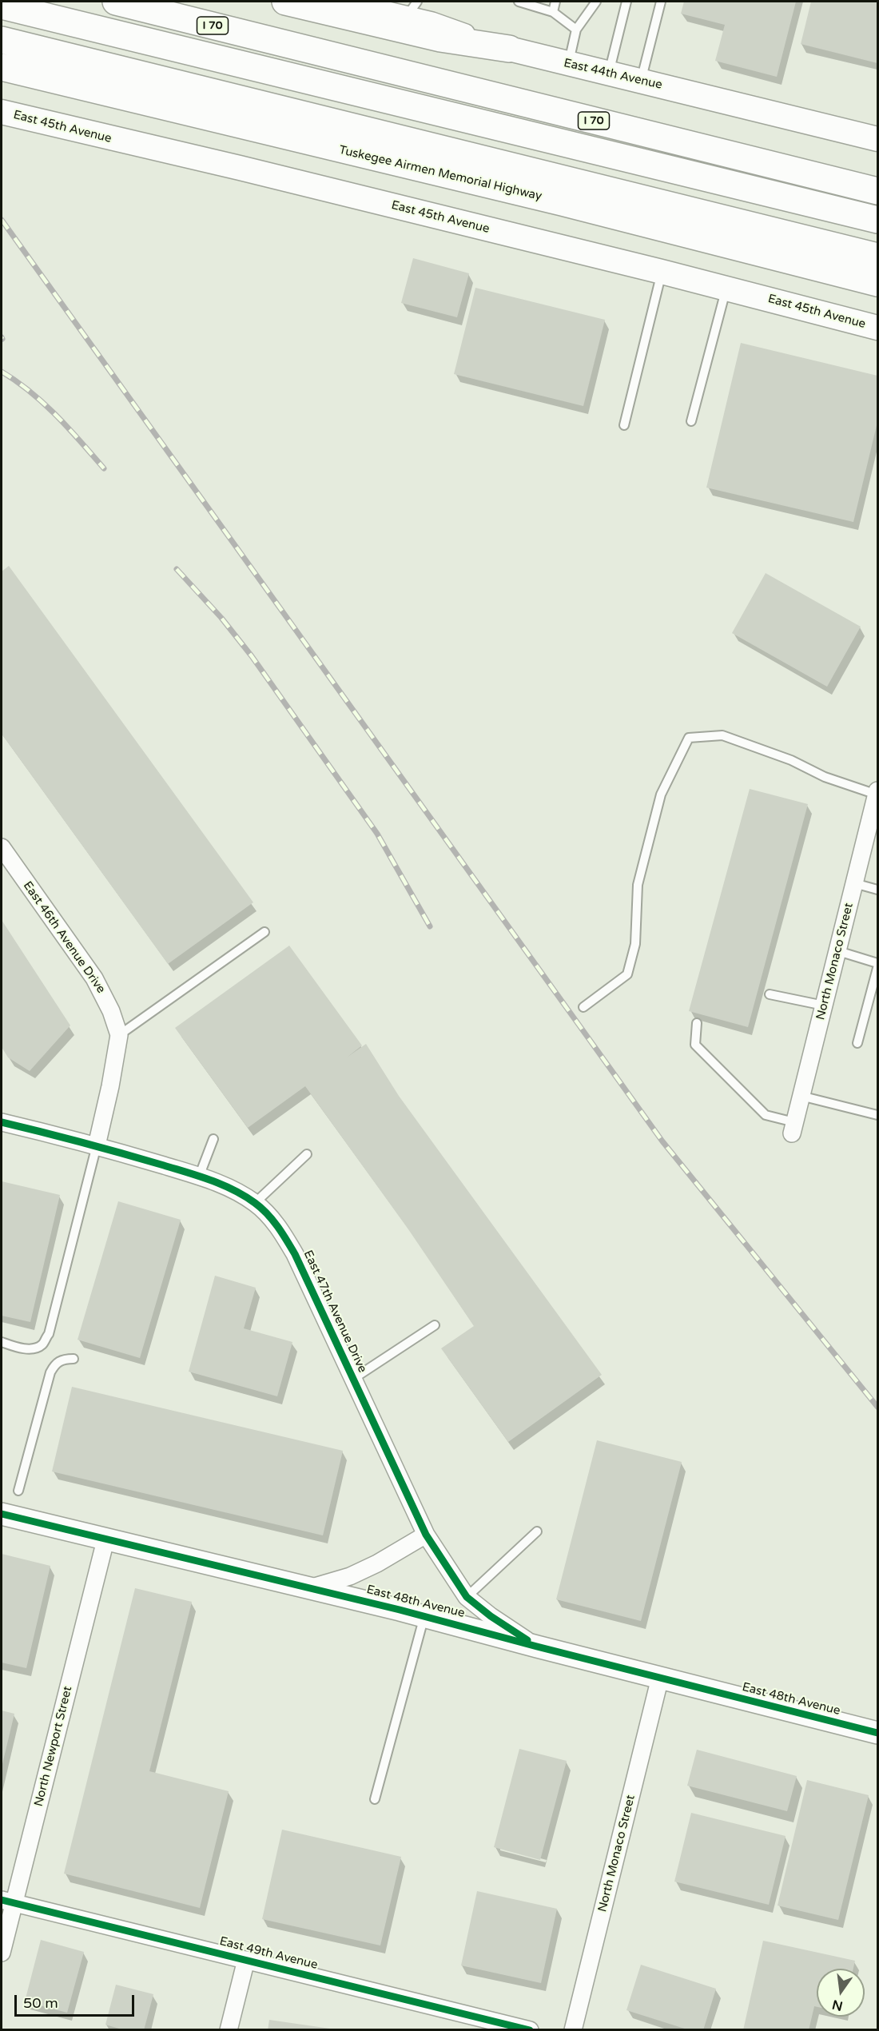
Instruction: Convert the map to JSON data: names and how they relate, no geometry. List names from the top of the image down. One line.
{"streets":{"highway":["I 70","Tuskegee Airmen Memorial Highway"],"main road":["East 44th Avenue","East 45th Avenue"],"street":["East 46th Avenue Drive","North Monaco Street","East 47th Avenue Drive","East 48th Avenue","North Newport Street","East 49th Avenue"]},"crossings":[["East 46th Avenue Drive","East 47th Avenue Drive"],["North Monaco Street","East 48th Avenue"],["East 47th Avenue Drive","East 48th Avenue"],["East 48th Avenue","North Newport Street"],["North Newport Street","East 49th Avenue"]],"scale_bar":"50 m","north":"bottom"}
